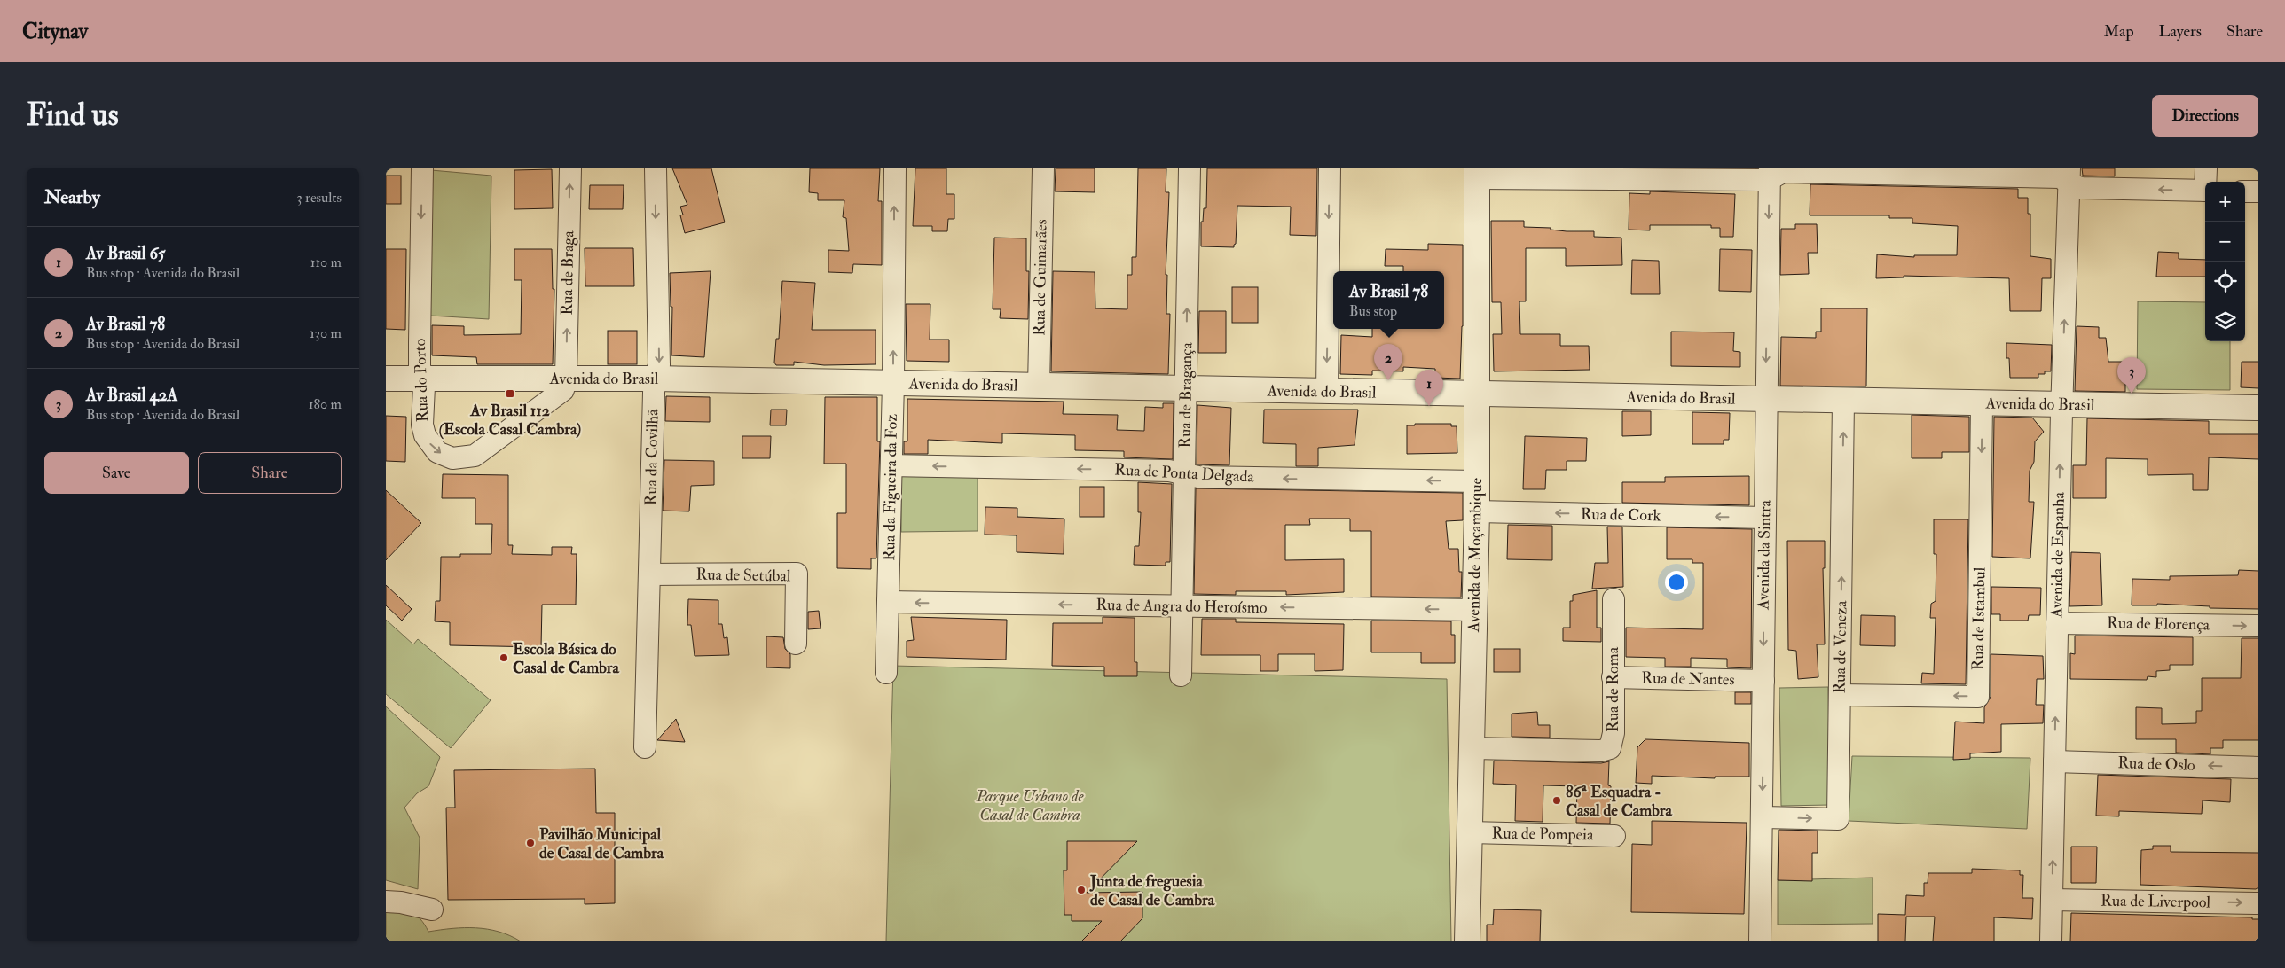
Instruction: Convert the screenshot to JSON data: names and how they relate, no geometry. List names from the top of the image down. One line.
{"streets":{"street":["Rua de Braga","Rua de Guimarães","Avenida do Brasil","Rua do Porto","Rua de Bragança","Rua da Covilhã","Rua de Ponta Delgada","Rua da Figueira da Foz","Rua de Cork","Avenida de Moçambique","Avenida da Sintra","Avenida de Espanha","Rua de Setúbal","Rua de Angra do Heroísmo","Rua de Istambul","Rua de Florença","Rua de Veneza","Rua de Nantes","Rua de Roma","Rua de Oslo","Rua de Pompeia","Rua de Liverpool"]},"crossings":[["Rua de Braga","Avenida do Brasil"],["Rua de Braga","Rua do Porto"],["Rua de Guimarães","Avenida do Brasil"],["Avenida do Brasil","Rua do Porto"],["Avenida do Brasil","Rua de Bragança"],["Avenida do Brasil","Rua da Covilhã"],["Avenida do Brasil","Rua da Figueira da Foz"],["Avenida do Brasil","Avenida de Moçambique"],["Avenida do Brasil","Avenida da Sintra"],["Avenida do Brasil","Avenida de Espanha"],["Avenida do Brasil","Rua de Istambul"],["Avenida do Brasil","Rua de Veneza"],["Rua de Bragança","Rua de Ponta Delgada"],["Rua de Bragança","Rua de Angra do Heroísmo"],["Rua da Covilhã","Rua de Setúbal"],["Rua de Ponta Delgada","Rua da Figueira da Foz"],["Rua de Ponta Delgada","Avenida de Moçambique"],["Rua da Figueira da Foz","Rua de Angra do Heroísmo"],["Rua de Cork","Avenida de Moçambique"],["Rua de Cork","Avenida da Sintra"],["Avenida de Moçambique","Rua de Angra do Heroísmo"],["Avenida de Moçambique","Rua de Roma"],["Avenida de Moçambique","Rua de Pompeia"],["Avenida da Sintra","Rua de Veneza"],["Avenida da Sintra","Rua de Nantes"],["Avenida de Espanha","Rua de Florença"],["Avenida de Espanha","Rua de Oslo"],["Avenida de Espanha","Rua de Liverpool"],["Rua de Istambul","Rua de Veneza"],["Rua de Nantes","Rua de Roma"]],"one_way":["Rua de Braga","Rua da Covilhã","Rua de Ponta Delgada","Rua da Figueira da Foz","Rua de Cork","Avenida da Sintra","Avenida de Espanha","Rua de Angra do Heroísmo","Rua de Florença","Rua de Veneza","Rua de Oslo","Rua de Liverpool"],"parks":["Parque Urbano de Casal de Cambra"],"places":{"transit":["Av Brasil 112 (Escola Casal Cambra)"],"other":["Escola Básica do Casal de Cambra","86ª Esquadra - Casal de Cambra","Pavilhão Municipal de Casal de Cambra","Junta de freguesia de Casal de Cambra"]},"page":{"header":"Citynav","nav":["Map","Layers","Share"],"buttons":["Directions",["Save","Share"]],"title":"Find us","heading":["Nearby","3 results"],"map_buttons":["+","−"],"list":[{"mark":"1","name":"Av Brasil 65","note":"Bus stop · Avenida do Brasil","value":"110 m"},{"mark":"2","name":"Av Brasil 78","note":"Bus stop · Avenida do Brasil","value":"130 m"},{"mark":"3","name":"Av Brasil 42A","note":"Bus stop · Avenida do Brasil","value":"180 m"}],"popup":["Av Brasil 78","Bus stop"],"pins":["2","3","1"]}}
